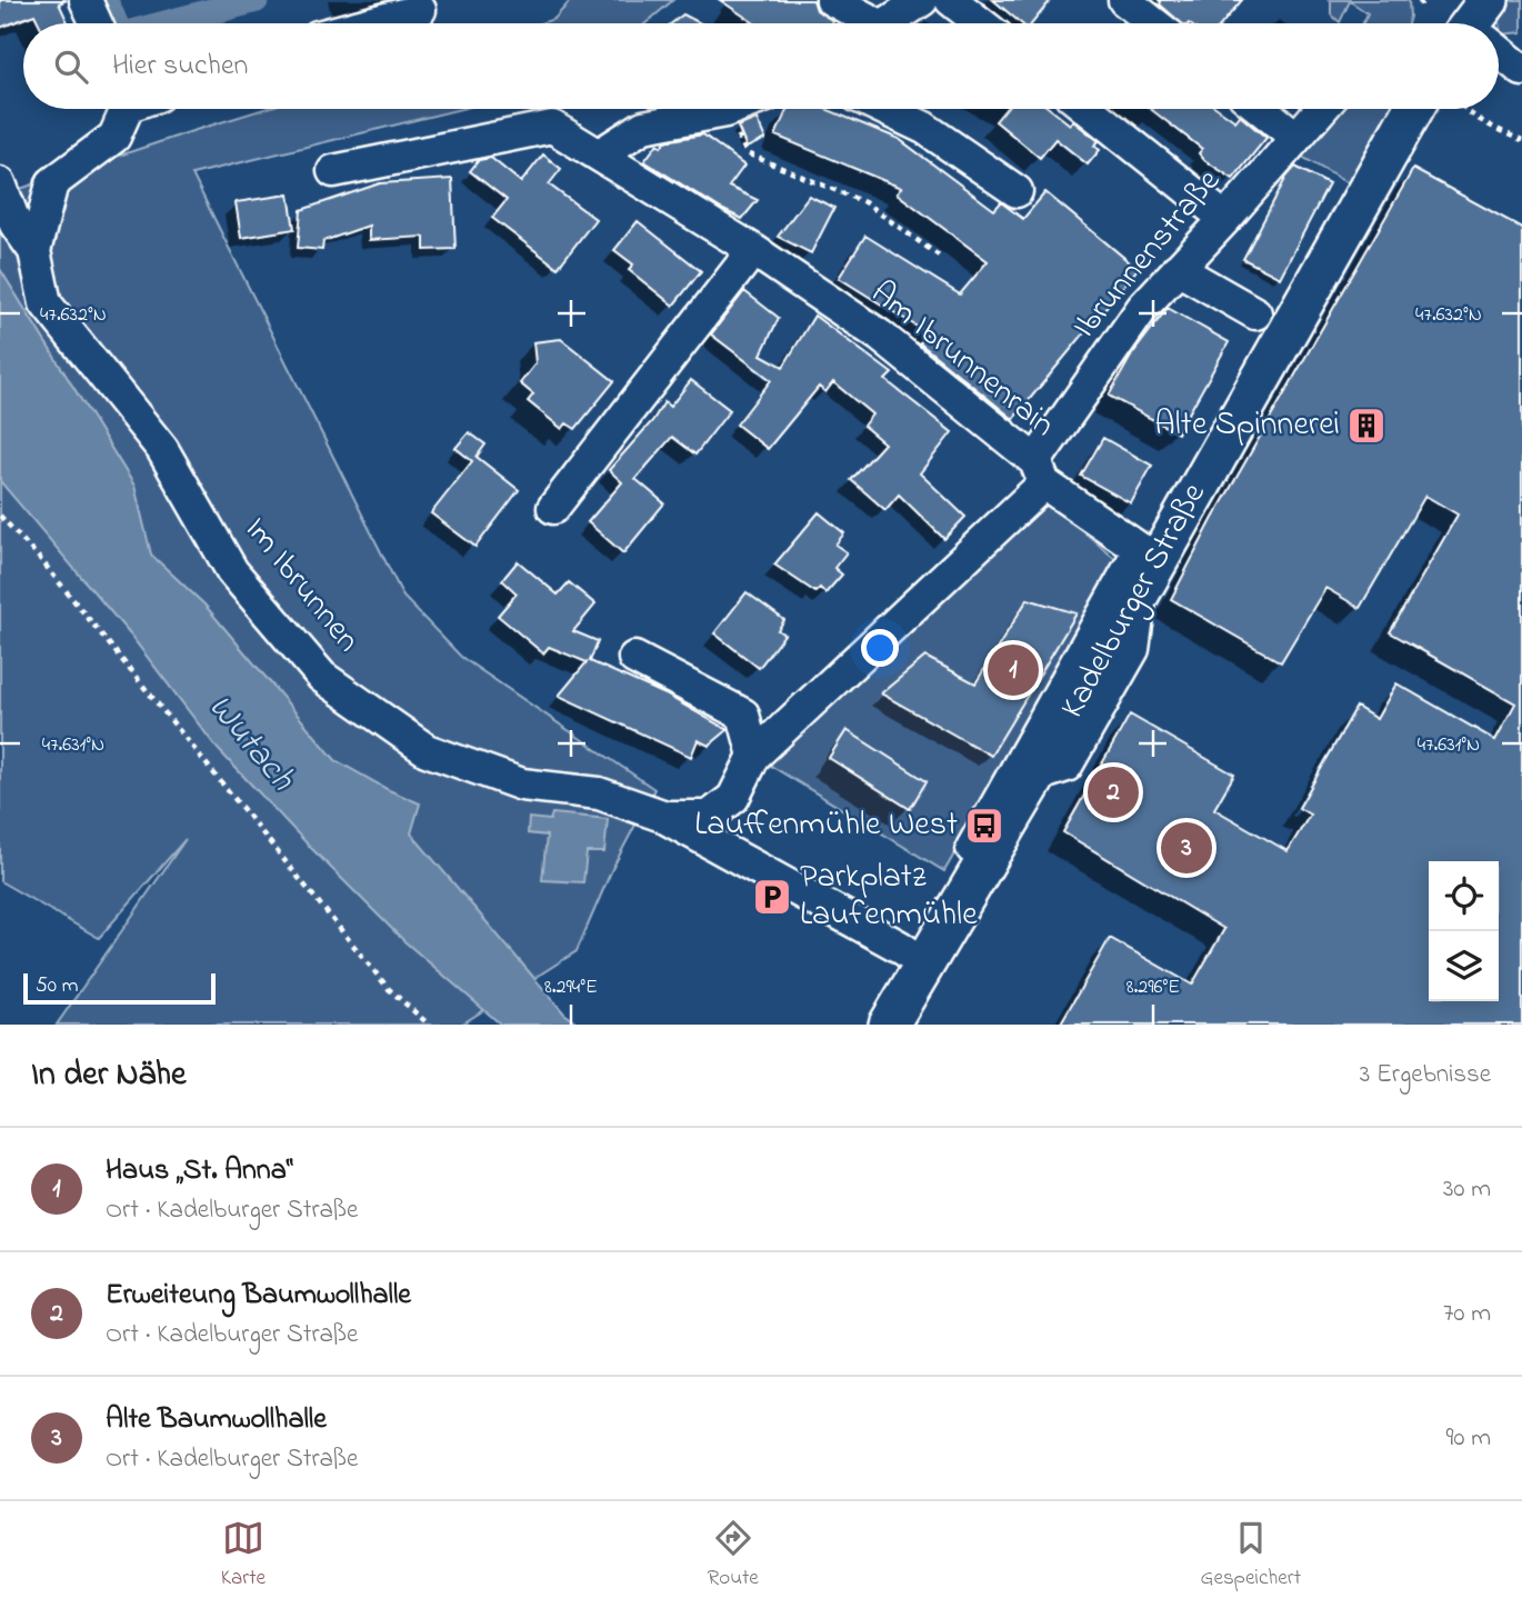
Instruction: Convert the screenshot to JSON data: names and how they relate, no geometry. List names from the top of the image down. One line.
{"streets":{"main road":["Kadelburger Straße"],"street":["Ibrunnenstraße","Am Ibrunnenrain","Im Ibrunnen"]},"crossings":[["Ibrunnenstraße","Am Ibrunnenrain"],["Ibrunnenstraße","Im Ibrunnen"],["Am Ibrunnenrain","Kadelburger Straße"]],"water":["Wutach"],"places":{"building":["Alte Spinnerei"],"bus stop":["Lauffenmühle West"],"parking":["Parkplatz Laufenmühle"]},"scale_bar":"50 m","page":{"search":"Hier suchen","pins":["1","2","3"],"scale":"50 m","heading":["In der Nähe","3 Ergebnisse"],"list":[{"mark":"1","name":"Haus „St. Anna“","note":"Ort · Kadelburger Straße","value":"30 m"},{"mark":"2","name":"Erweiteung Baumwollhalle","note":"Ort · Kadelburger Straße","value":"70 m"},{"mark":"3","name":"Alte Baumwollhalle","note":"Ort · Kadelburger Straße","value":"90 m"}],"nav":["Karte","Route","Gespeichert"]},"coordinates":["47.632°N","47.631°N","8.294°E","8.296°E"]}
